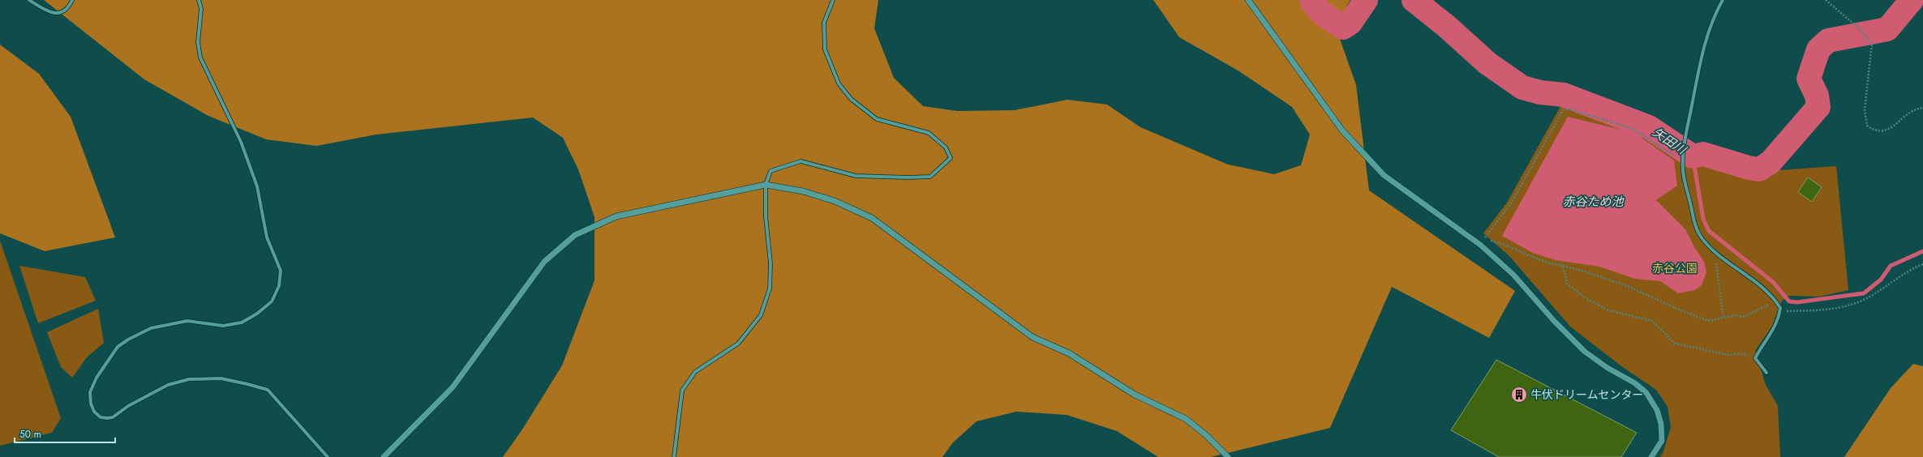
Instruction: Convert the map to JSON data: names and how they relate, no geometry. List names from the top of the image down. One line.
{"water":["矢田川","赤谷ため池"],"parks":["赤谷公園"],"places":{"building":["牛伏ドリームセンター"]},"scale_bar":"50 m"}
